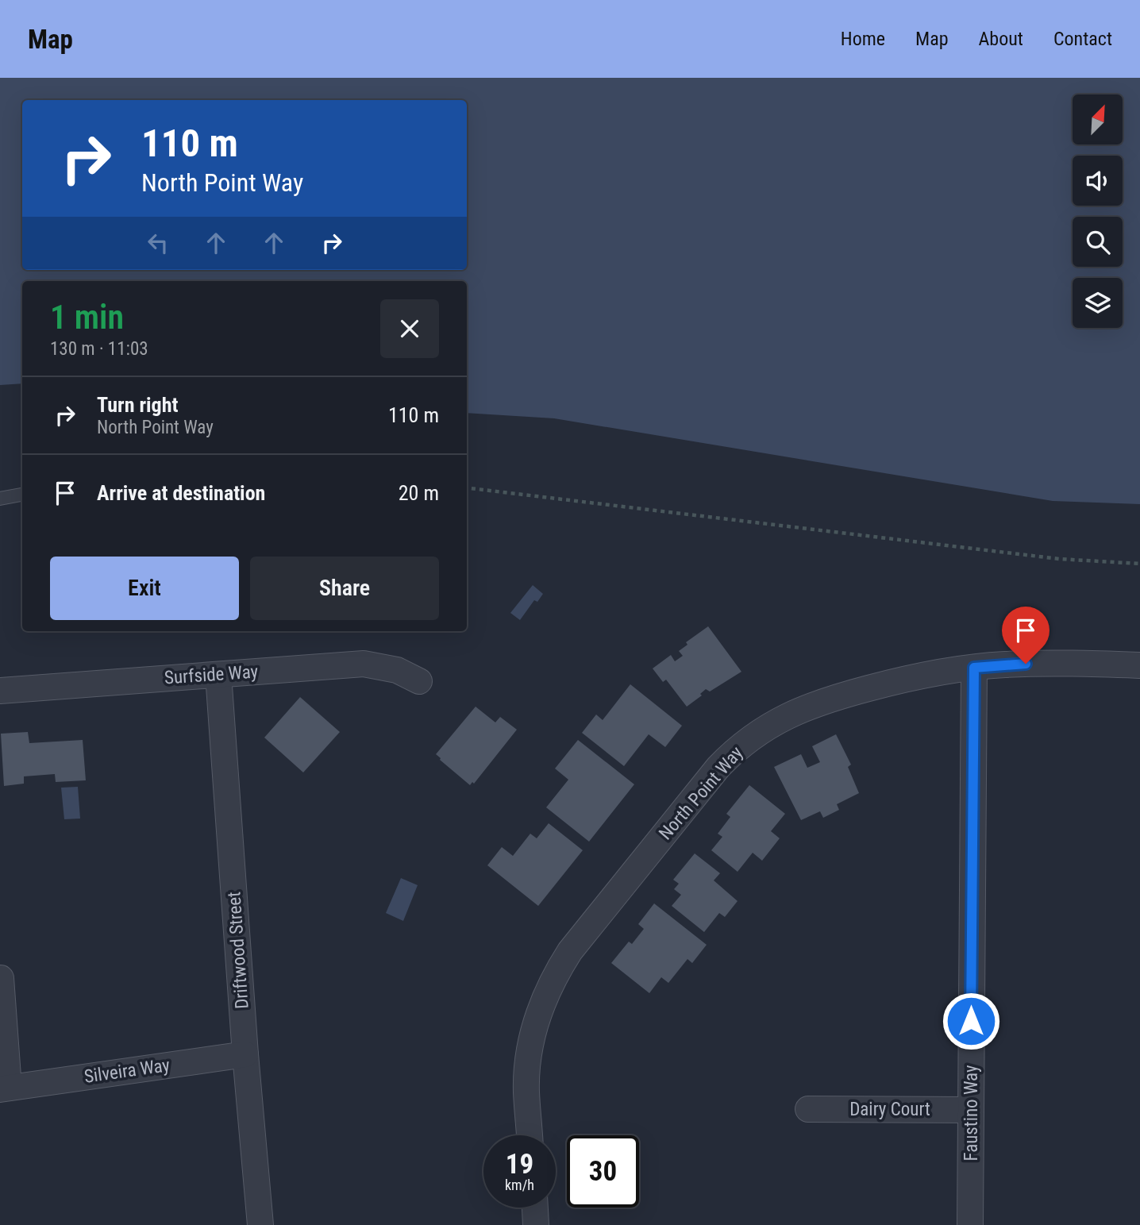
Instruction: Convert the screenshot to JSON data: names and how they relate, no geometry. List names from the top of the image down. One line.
{"streets":{"street":["Surfside Way","North Point Way","Driftwood Street","Silveira Way","Dairy Court","Faustino Way"]},"crossings":[["Surfside Way","Driftwood Street"],["North Point Way","Faustino Way"],["Driftwood Street","Silveira Way"],["Dairy Court","Faustino Way"]],"north":"top right","page":{"header":"Map","nav":["Home","Map","About","Contact"],"turn":["110 m","North Point Way"],"heading":["1 min","130 m · 11:03"],"list":[{"name":"Turn right","note":"North Point Way","value":"110 m"},{"name":"Arrive at destination","value":"20 m"}],"buttons":["Exit","Share"],"speed":"19 km/h","limit":"30"}}
